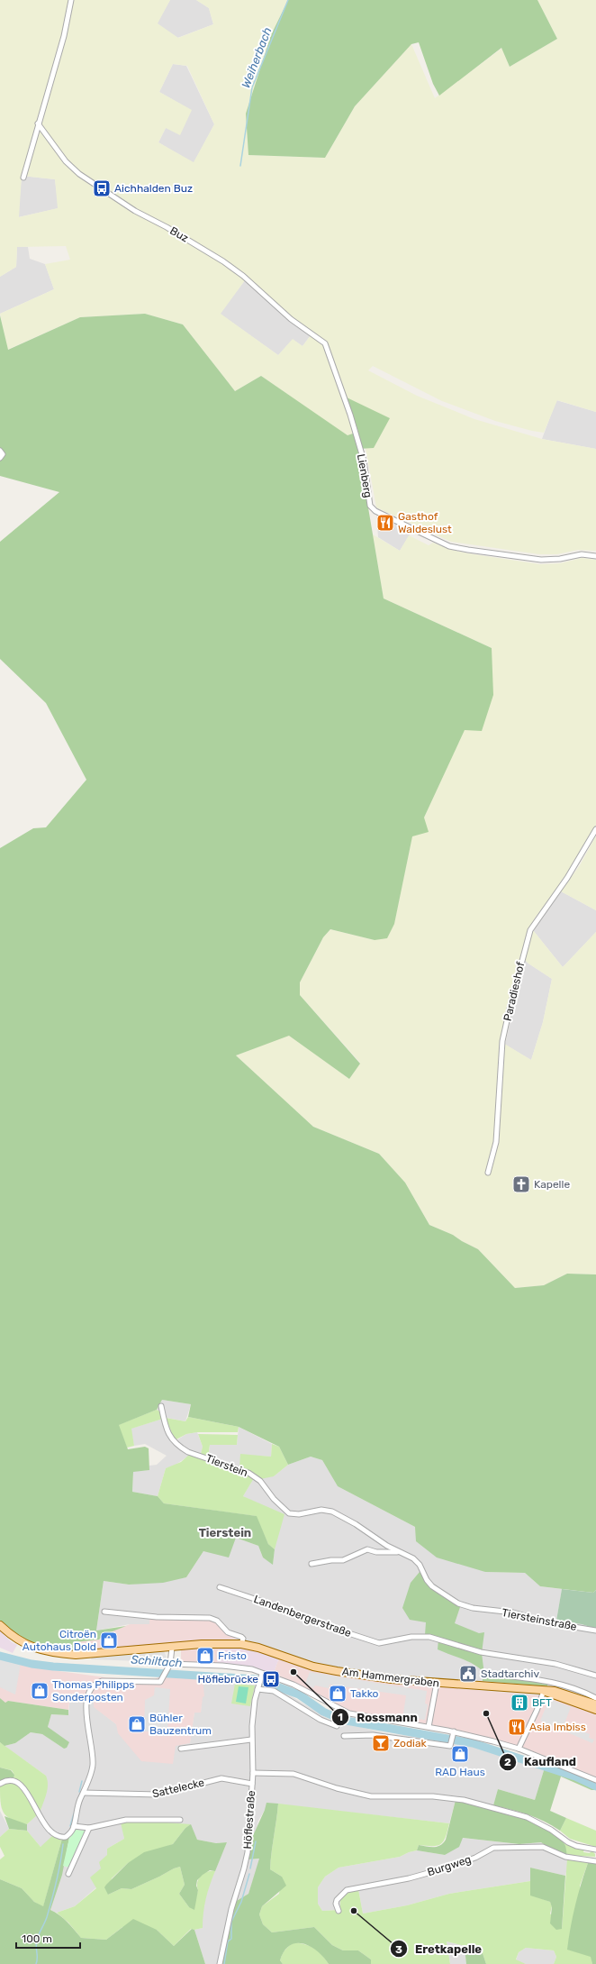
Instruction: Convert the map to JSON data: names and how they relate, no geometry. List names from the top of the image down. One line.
{"streets":{"main road":["Am Hammergraben"],"street":["Buz","Lienberg","Paradieshof","Tierstein","Landenbergerstraße","Tiersteinstraße","Sattelecke","Höflestraße","Burgweg"]},"crossings":[["Buz","Lienberg"],["Tierstein","Tiersteinstraße"],["Sattelecke","Höflestraße"]],"districts":["Tierstein"],"water":["Weiherbach","Schiltach"],"places":{"bus stop":["Aichhalden Buz","Höflebrücke"],"restaurant":["Gasthof Waldeslust","Asia Imbiss"],"church":["Kapelle"],"shop":["Citroën Autohaus Dold","Fristo","Thomas Philipps Sonderposten","Takko","Bühler Bauzentrum","RAD Haus"],"other":["Rossmann","Kaufland","Eretkapelle"],"public building":["Stadtarchiv"],"building":["BFT"],"bar":["Zodiak"]},"scale_bar":"100 m"}
